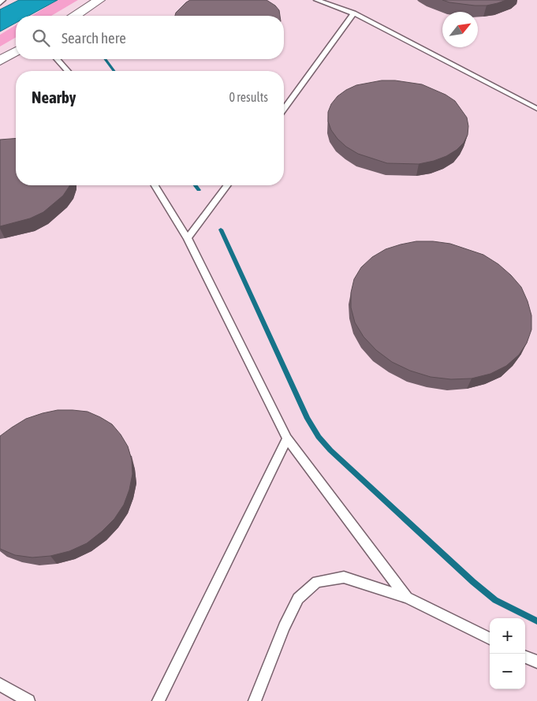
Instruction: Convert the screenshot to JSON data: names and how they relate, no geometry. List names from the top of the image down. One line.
{"north":"top right","page":{"search":"Search here","heading":["Nearby","0 results"],"map_buttons":["+","−"]}}
